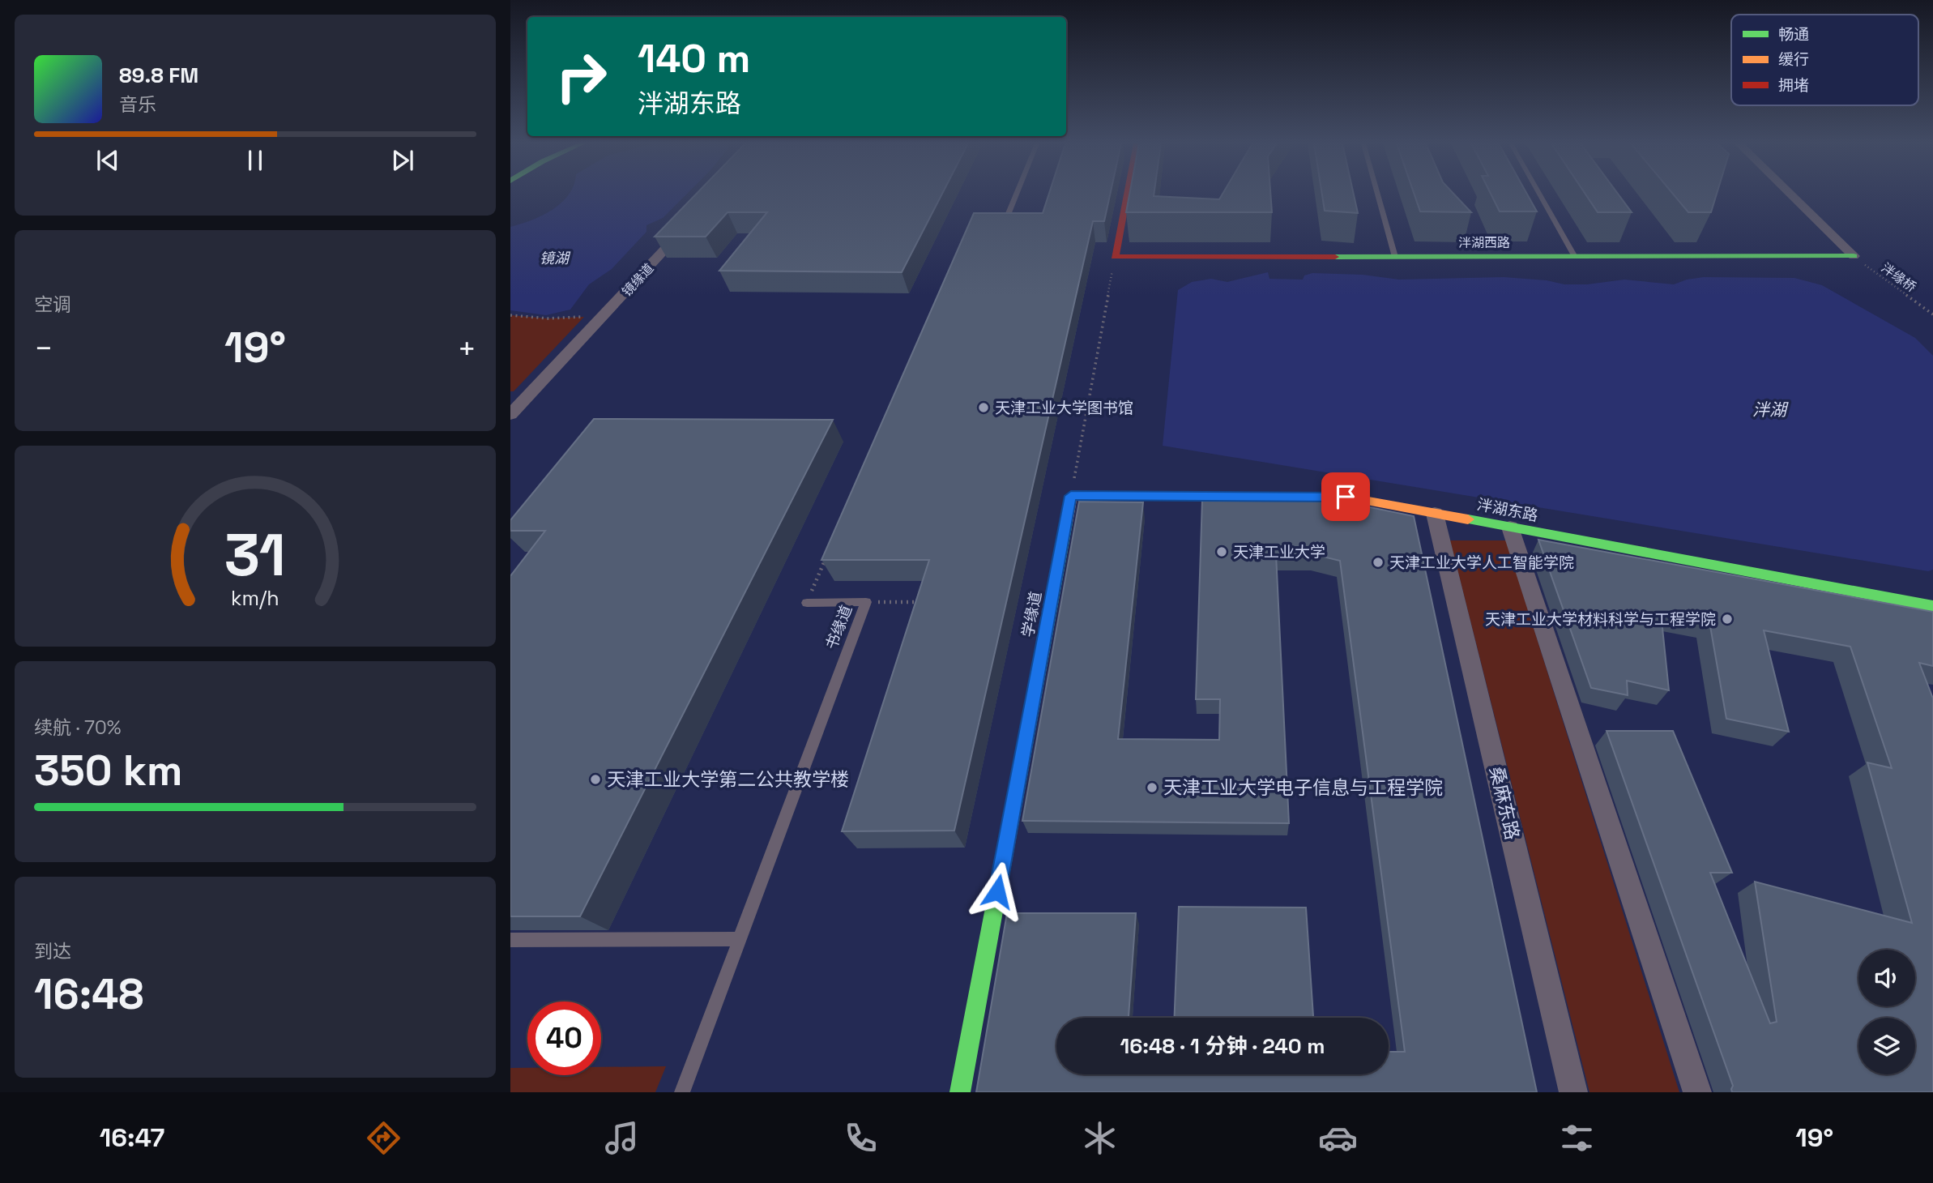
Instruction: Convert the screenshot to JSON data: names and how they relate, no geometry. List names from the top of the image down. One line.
{"streets":{"street":["泮湖西路","镜缘道","泮湖东路","学缘道","桑麻东路"],"lane":["书缘道"],"path":["泮缘桥"]},"crossings":[["泮湖西路","泮缘桥"],["泮湖东路","学缘道"],["泮湖东路","桑麻东路"]],"water":["镜湖","泮湖"],"places":["天津工业大学图书馆","天津工业大学","天津工业大学人工智能学院","天津工业大学材料科学与工程学院","天津工业大学第二公共教学楼","天津工业大学电子信息与工程学院"],"legend":["畅通","缓行","拥堵"],"page":{"turn":["140 m","泮湖东路"],"song":["89.8 FM","音乐"],"tile":["空调",["续航 · 70%","350 km"],["到达","16:48"]],"heat":["−","19°","+"],"limit":"40","trip":"16:48 · 1 分钟 · 240 m","tabs":["16:47","19°"],"gauge":["31","km/h"]}}
